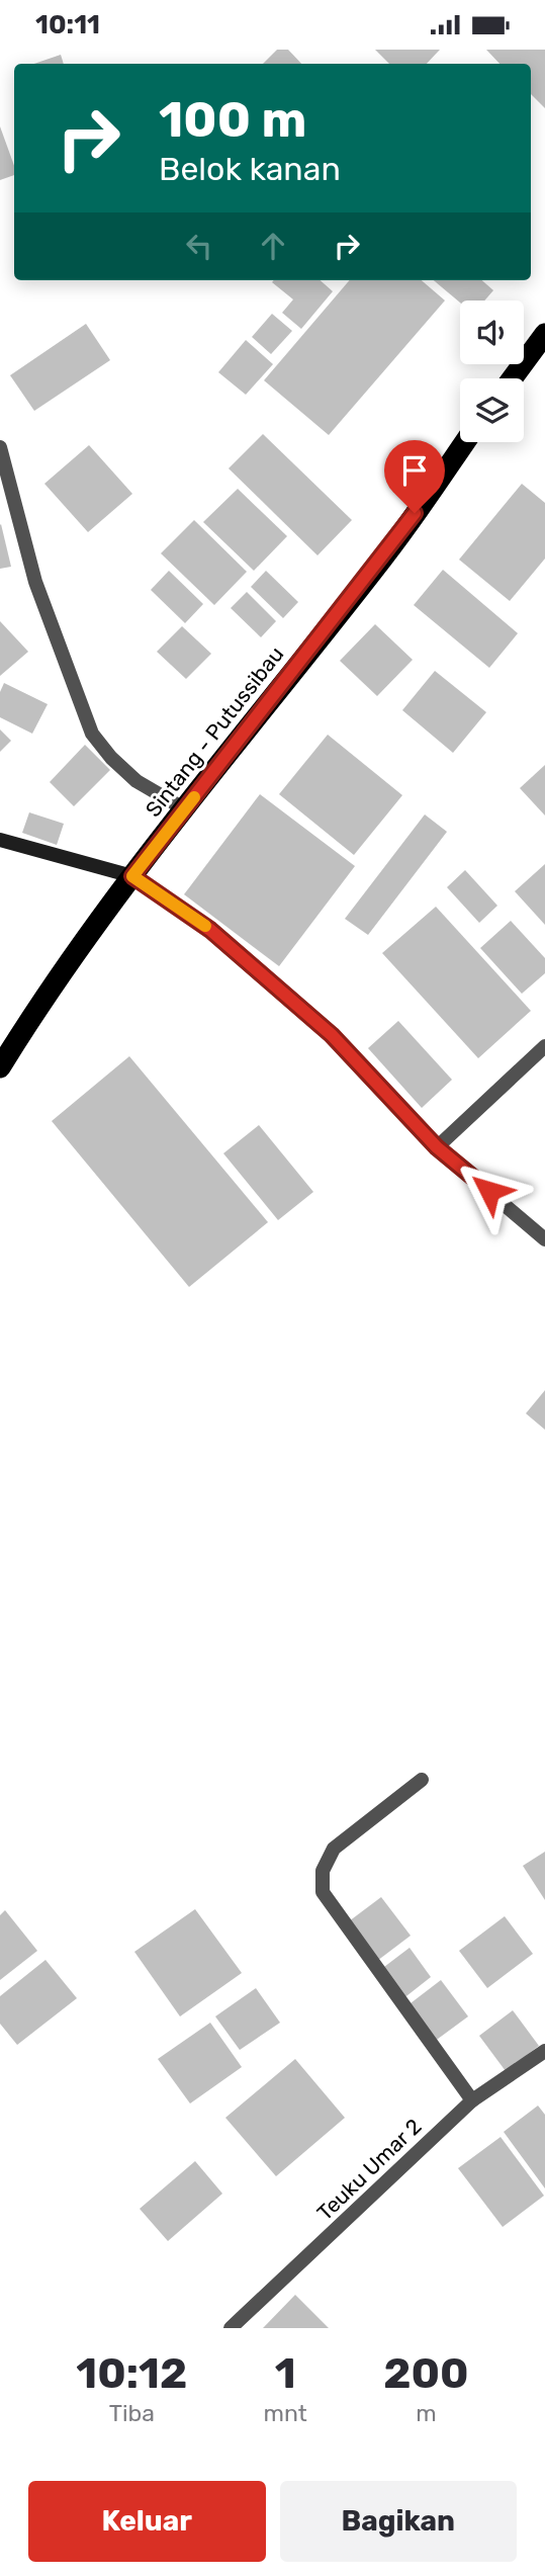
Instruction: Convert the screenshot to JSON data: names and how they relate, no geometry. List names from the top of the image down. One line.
{"streets":{"highway":["Sintang - Putussibau"],"street":["Teuku Umar 2"]},"page":{"status":"10:11","turn":["100 m","Belok kanan"],"eta":["10:12","Tiba","1","mnt","200","m"],"buttons":["Keluar","Bagikan"]}}
